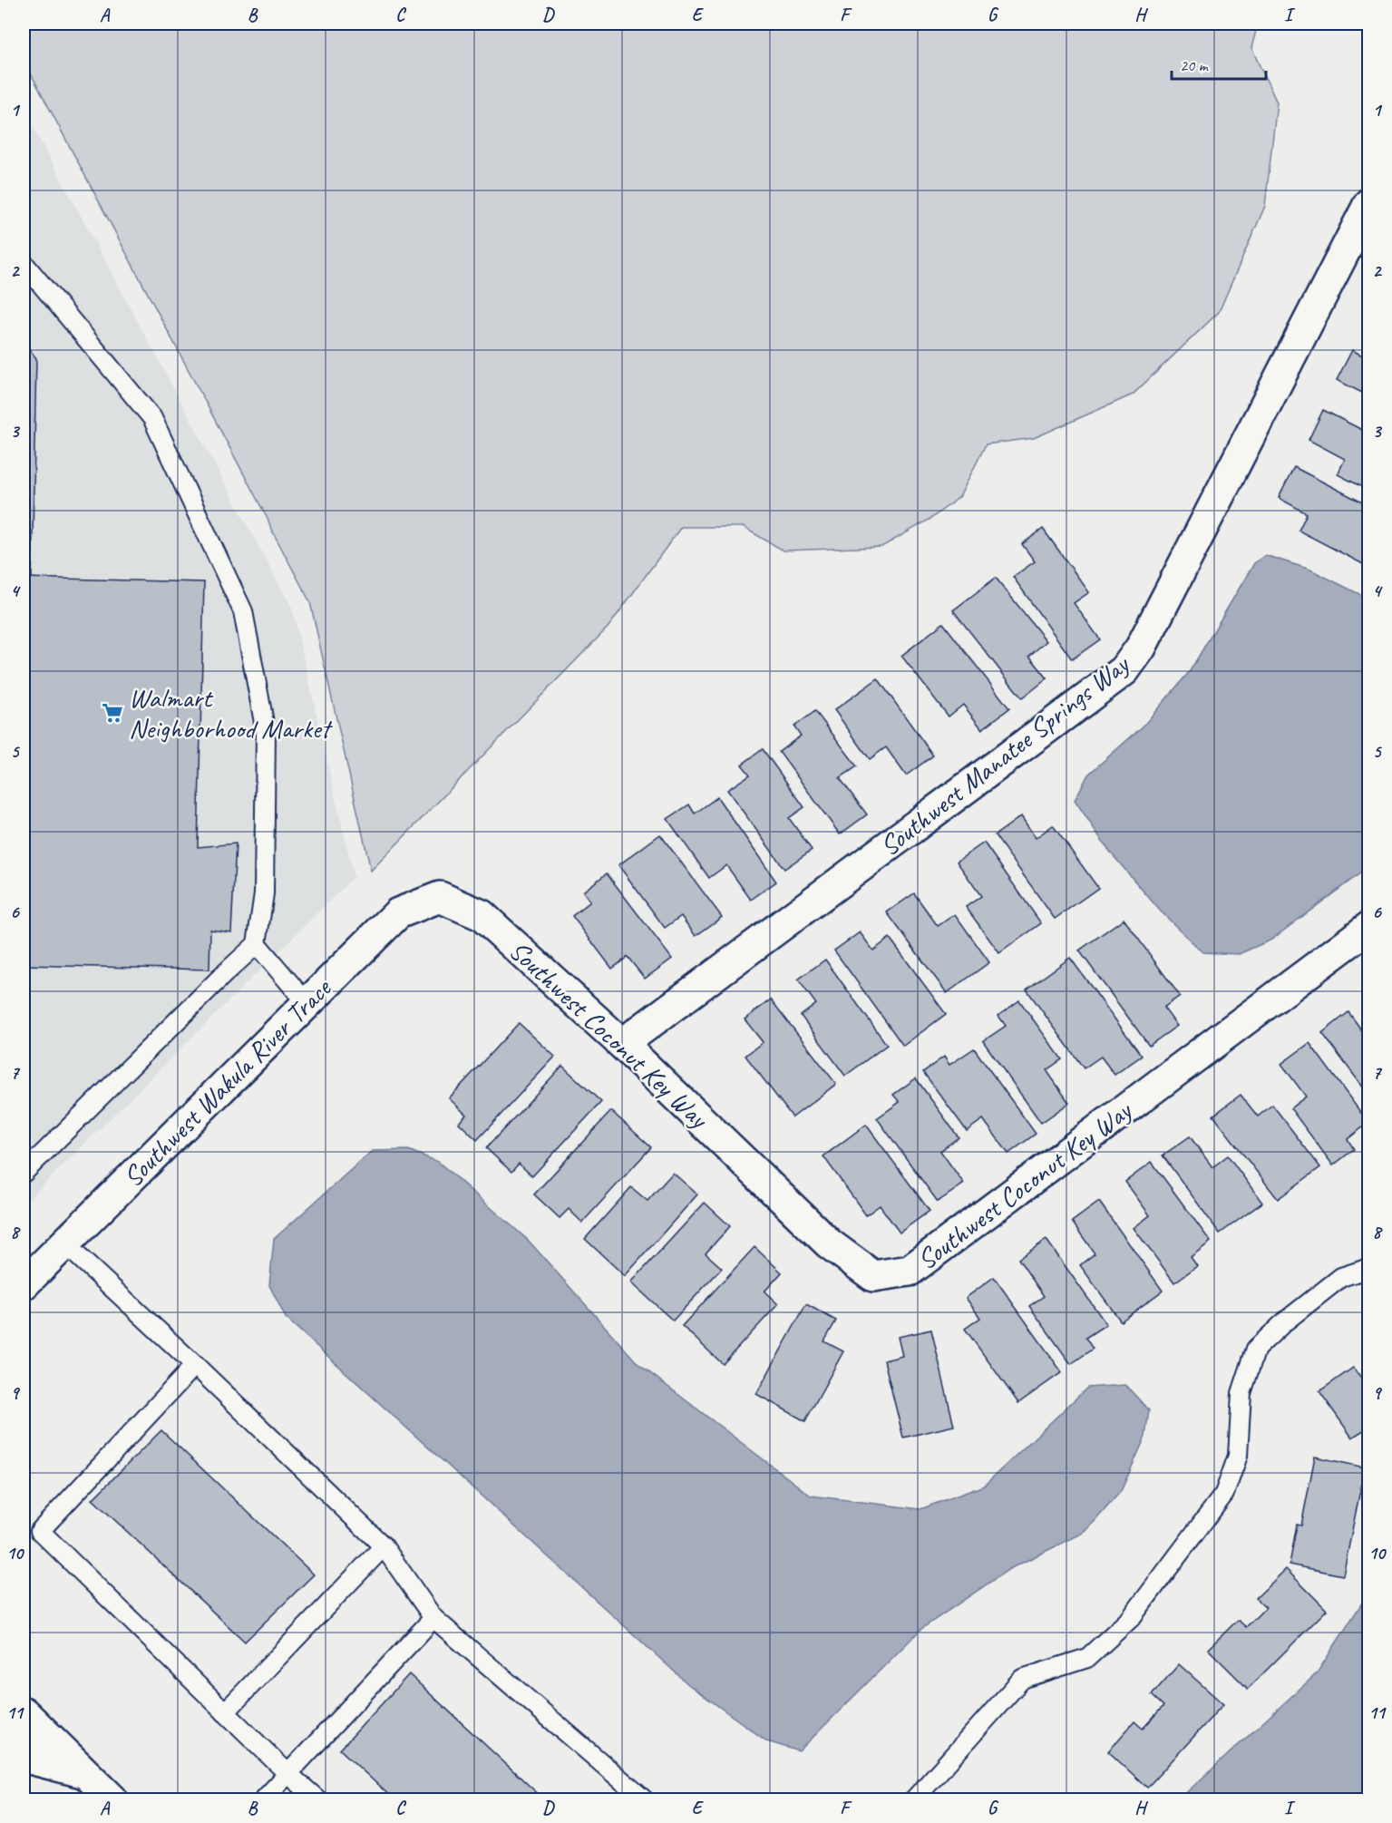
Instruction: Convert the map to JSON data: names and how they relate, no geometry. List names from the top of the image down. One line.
{"streets":{"street":["Southwest Manatee Springs Way","Southwest Coconut Key Way","Southwest Wakula River Trace"]},"crossings":[["Southwest Manatee Springs Way","Southwest Coconut Key Way"],["Southwest Coconut Key Way","Southwest Wakula River Trace"]],"places":{"supermarket":["Walmart Neighborhood Market"]},"scale_bar":"20 m","grid":{"columns":["A","B","C","D","E","F","G","H","I"],"rows":["1","2","3","4","5","6","7","8","9","10","11"]}}
